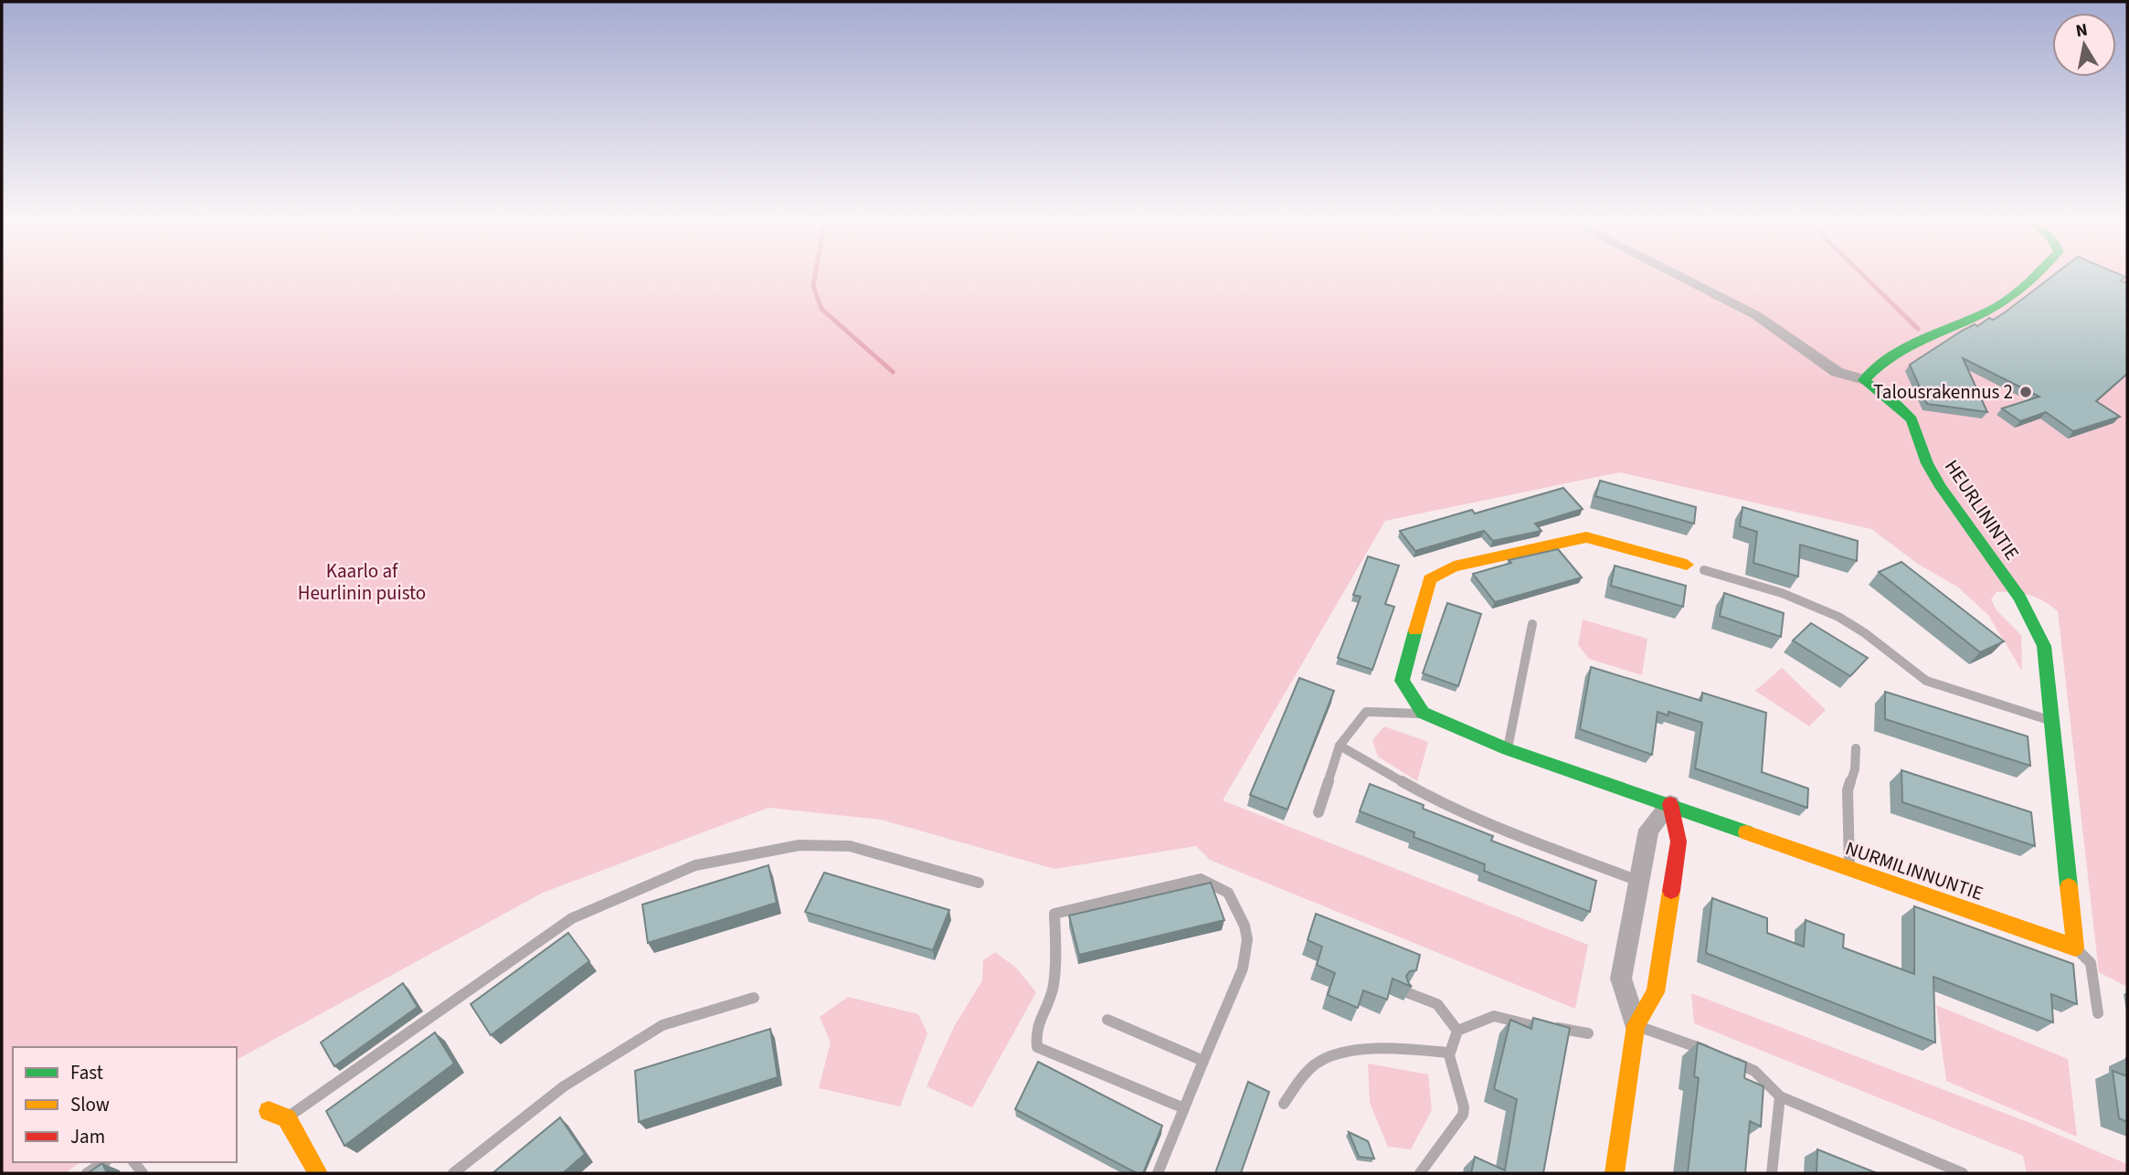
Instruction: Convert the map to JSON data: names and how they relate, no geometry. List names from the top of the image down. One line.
{"streets":{"street":["HEURLININTIE","NURMILINNUNTIE"]},"parks":["Kaarlo af Heurlinin puisto"],"places":["Talousrakennus 2"],"legend":["Fast","Slow","Jam"],"north":"top"}
